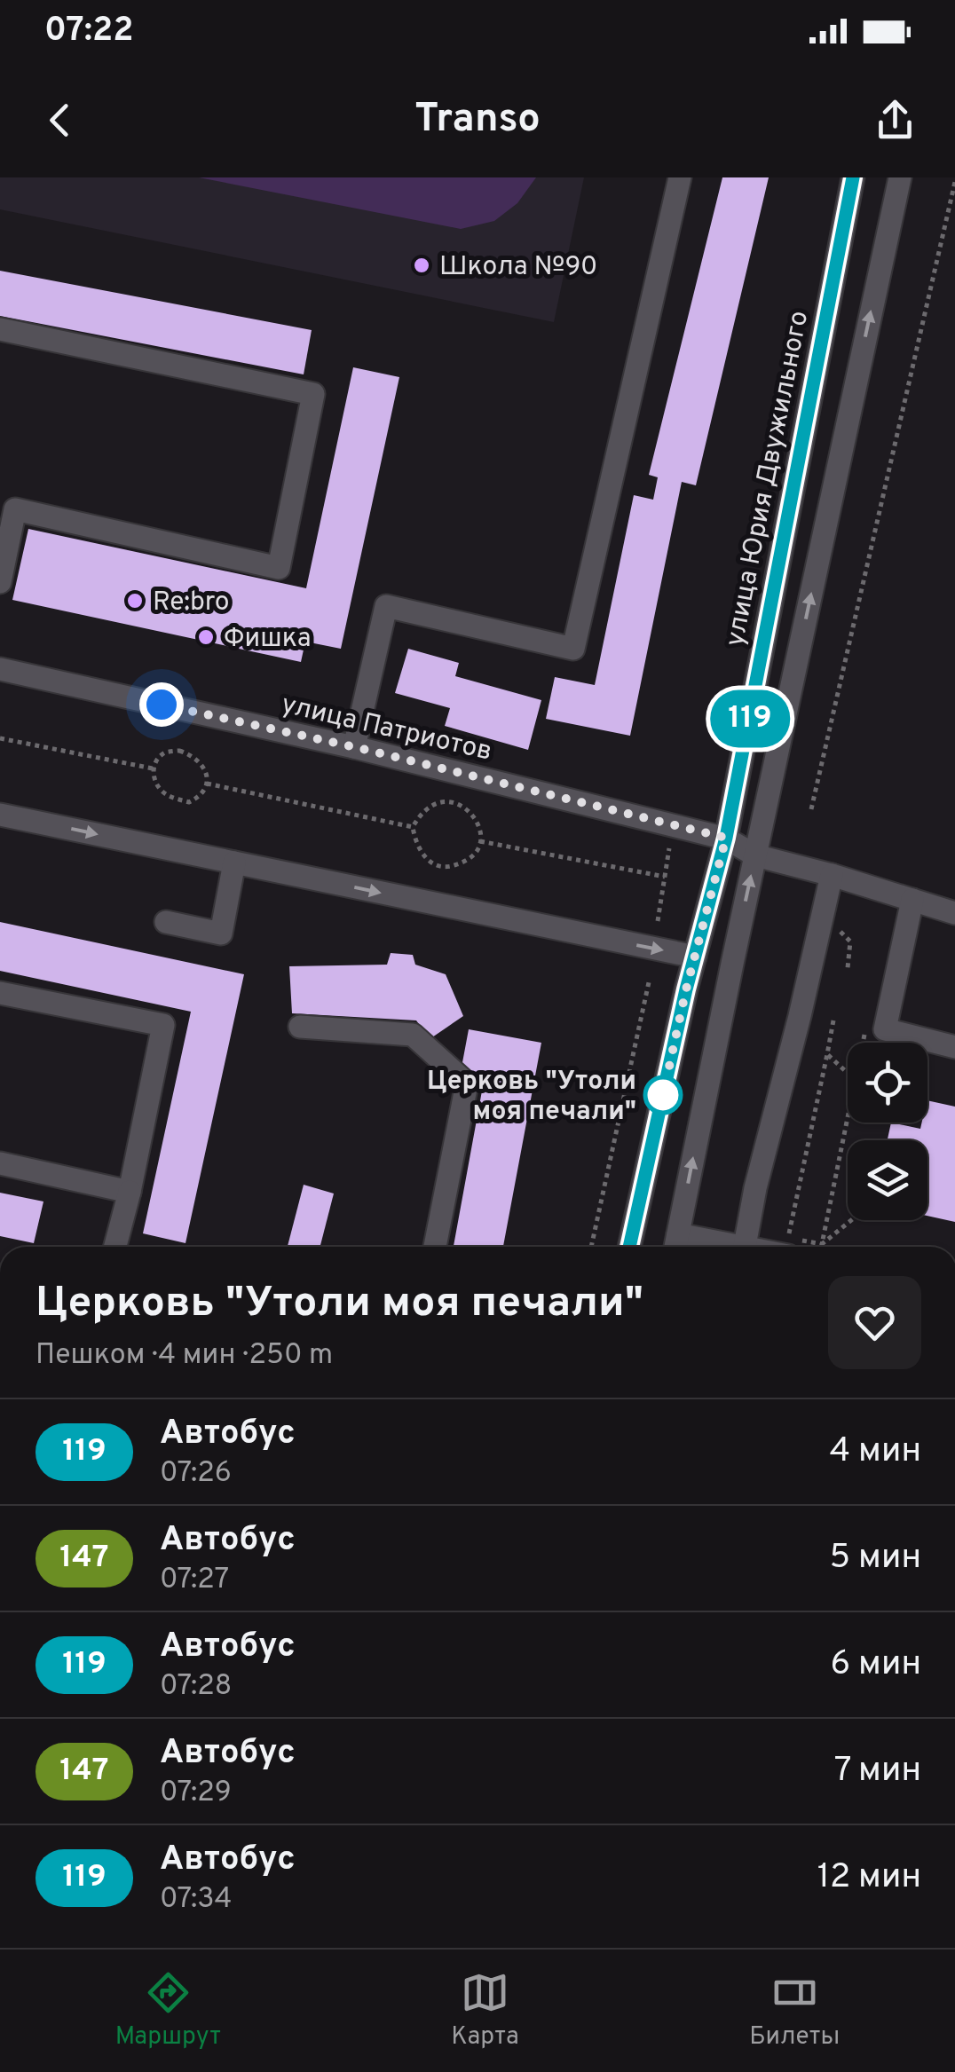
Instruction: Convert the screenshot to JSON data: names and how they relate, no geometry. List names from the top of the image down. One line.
{"streets":{"street":["улица Юрия Двужильного","улица Патриотов"]},"crossings":[["улица Юрия Двужильного","улица Патриотов"]],"places":["Школа №90","Re:bro","Фишка","Церковь \"Утоли моя печали\""],"lines":["bus line 119"],"page":{"status":"07:22","header":"Transo","on_map":"119","heading":["Церковь \"Утоли моя печали\"","Пешком · 4 мин · 250 m"],"list":[{"mark":"119","name":"Автобус","note":"07:26","value":"4 мин"},{"mark":"147","name":"Автобус","note":"07:27","value":"5 мин"},{"mark":"119","name":"Автобус","note":"07:28","value":"6 мин"},{"mark":"147","name":"Автобус","note":"07:29","value":"7 мин"},{"mark":"119","name":"Автобус","note":"07:34","value":"12 мин"}],"tabs":["Маршрут","Карта","Билеты"]}}
